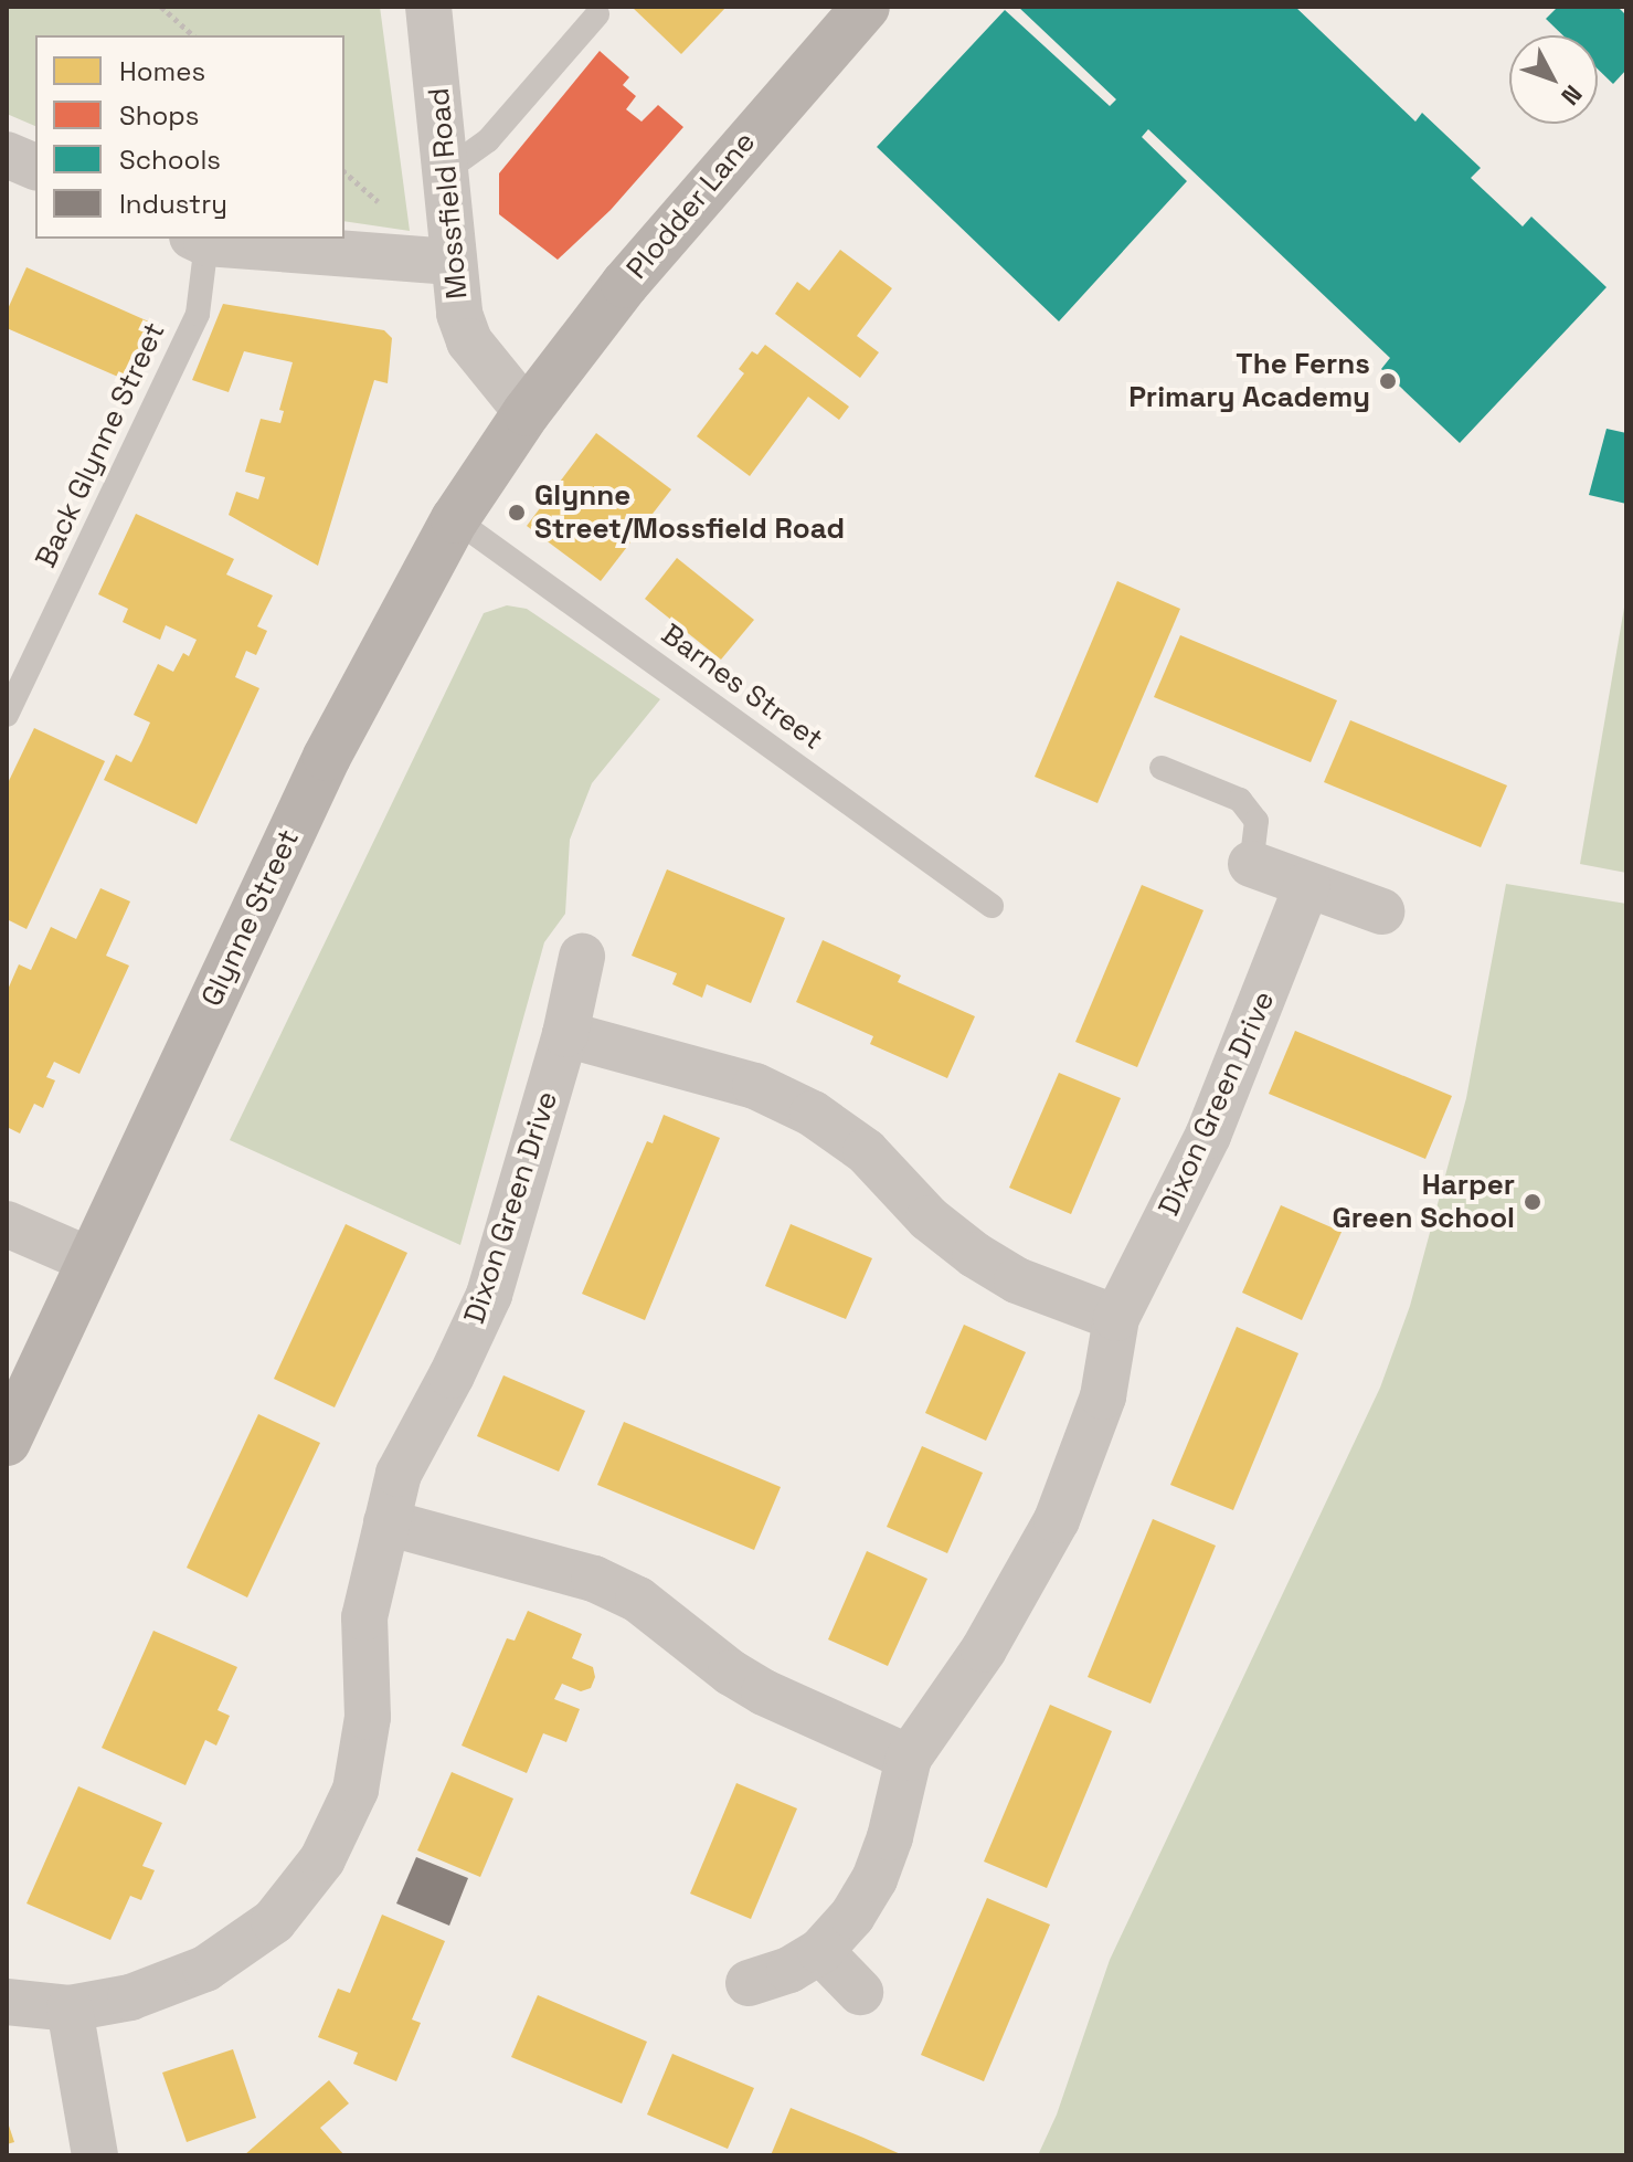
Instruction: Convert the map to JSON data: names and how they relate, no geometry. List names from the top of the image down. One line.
{"streets":{"main road":["Plodder Lane","Glynne Street"],"street":["Mossfield Road","Dixon Green Drive"],"lane":["Back Glynne Street","Barnes Street"]},"crossings":[["Mossfield Road","Plodder Lane"],["Mossfield Road","Glynne Street"],["Plodder Lane","Glynne Street"],["Barnes Street","Glynne Street"]],"places":["The Ferns Primary Academy","Glynne Street/Mossfield Road","Harper Green School"],"legend":["Homes","Shops","Schools","Industry"],"north":"bottom right"}
